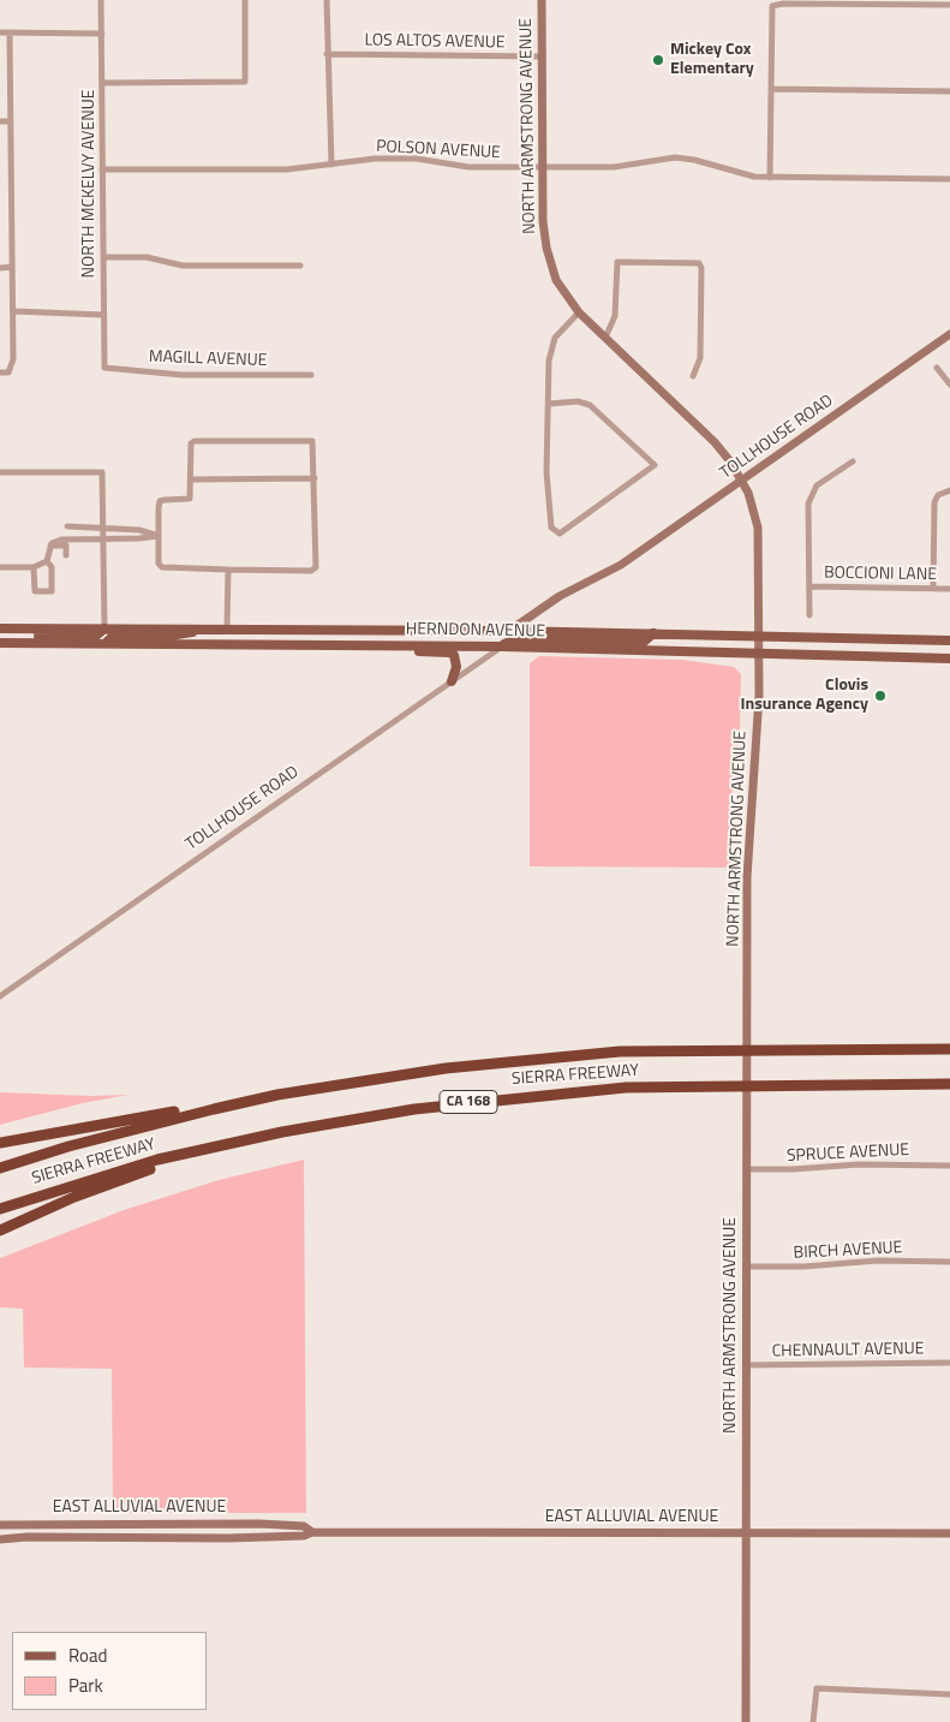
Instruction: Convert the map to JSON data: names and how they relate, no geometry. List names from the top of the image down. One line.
{"streets":{"highway":["SIERRA FREEWAY","CA 168"],"main road":["HERNDON AVENUE"],"street":["LOS ALTOS AVENUE","NORTH ARMSTRONG AVENUE","POLSON AVENUE","NORTH MCKELVY AVENUE","MAGILL AVENUE","TOLLHOUSE ROAD","BOCCIONI LANE","SPRUCE AVENUE","BIRCH AVENUE","CHENNAULT AVENUE","EAST ALLUVIAL AVENUE"]},"crossings":[["LOS ALTOS AVENUE","NORTH ARMSTRONG AVENUE"],["NORTH ARMSTRONG AVENUE","POLSON AVENUE"],["NORTH ARMSTRONG AVENUE","TOLLHOUSE ROAD"],["NORTH ARMSTRONG AVENUE","HERNDON AVENUE"],["NORTH ARMSTRONG AVENUE","SPRUCE AVENUE"],["NORTH ARMSTRONG AVENUE","BIRCH AVENUE"],["NORTH ARMSTRONG AVENUE","CHENNAULT AVENUE"],["NORTH ARMSTRONG AVENUE","EAST ALLUVIAL AVENUE"],["POLSON AVENUE","NORTH MCKELVY AVENUE"],["NORTH MCKELVY AVENUE","MAGILL AVENUE"],["TOLLHOUSE ROAD","HERNDON AVENUE"]],"places":["Mickey Cox Elementary","Clovis Insurance Agency"],"legend":["Road","Park"]}
